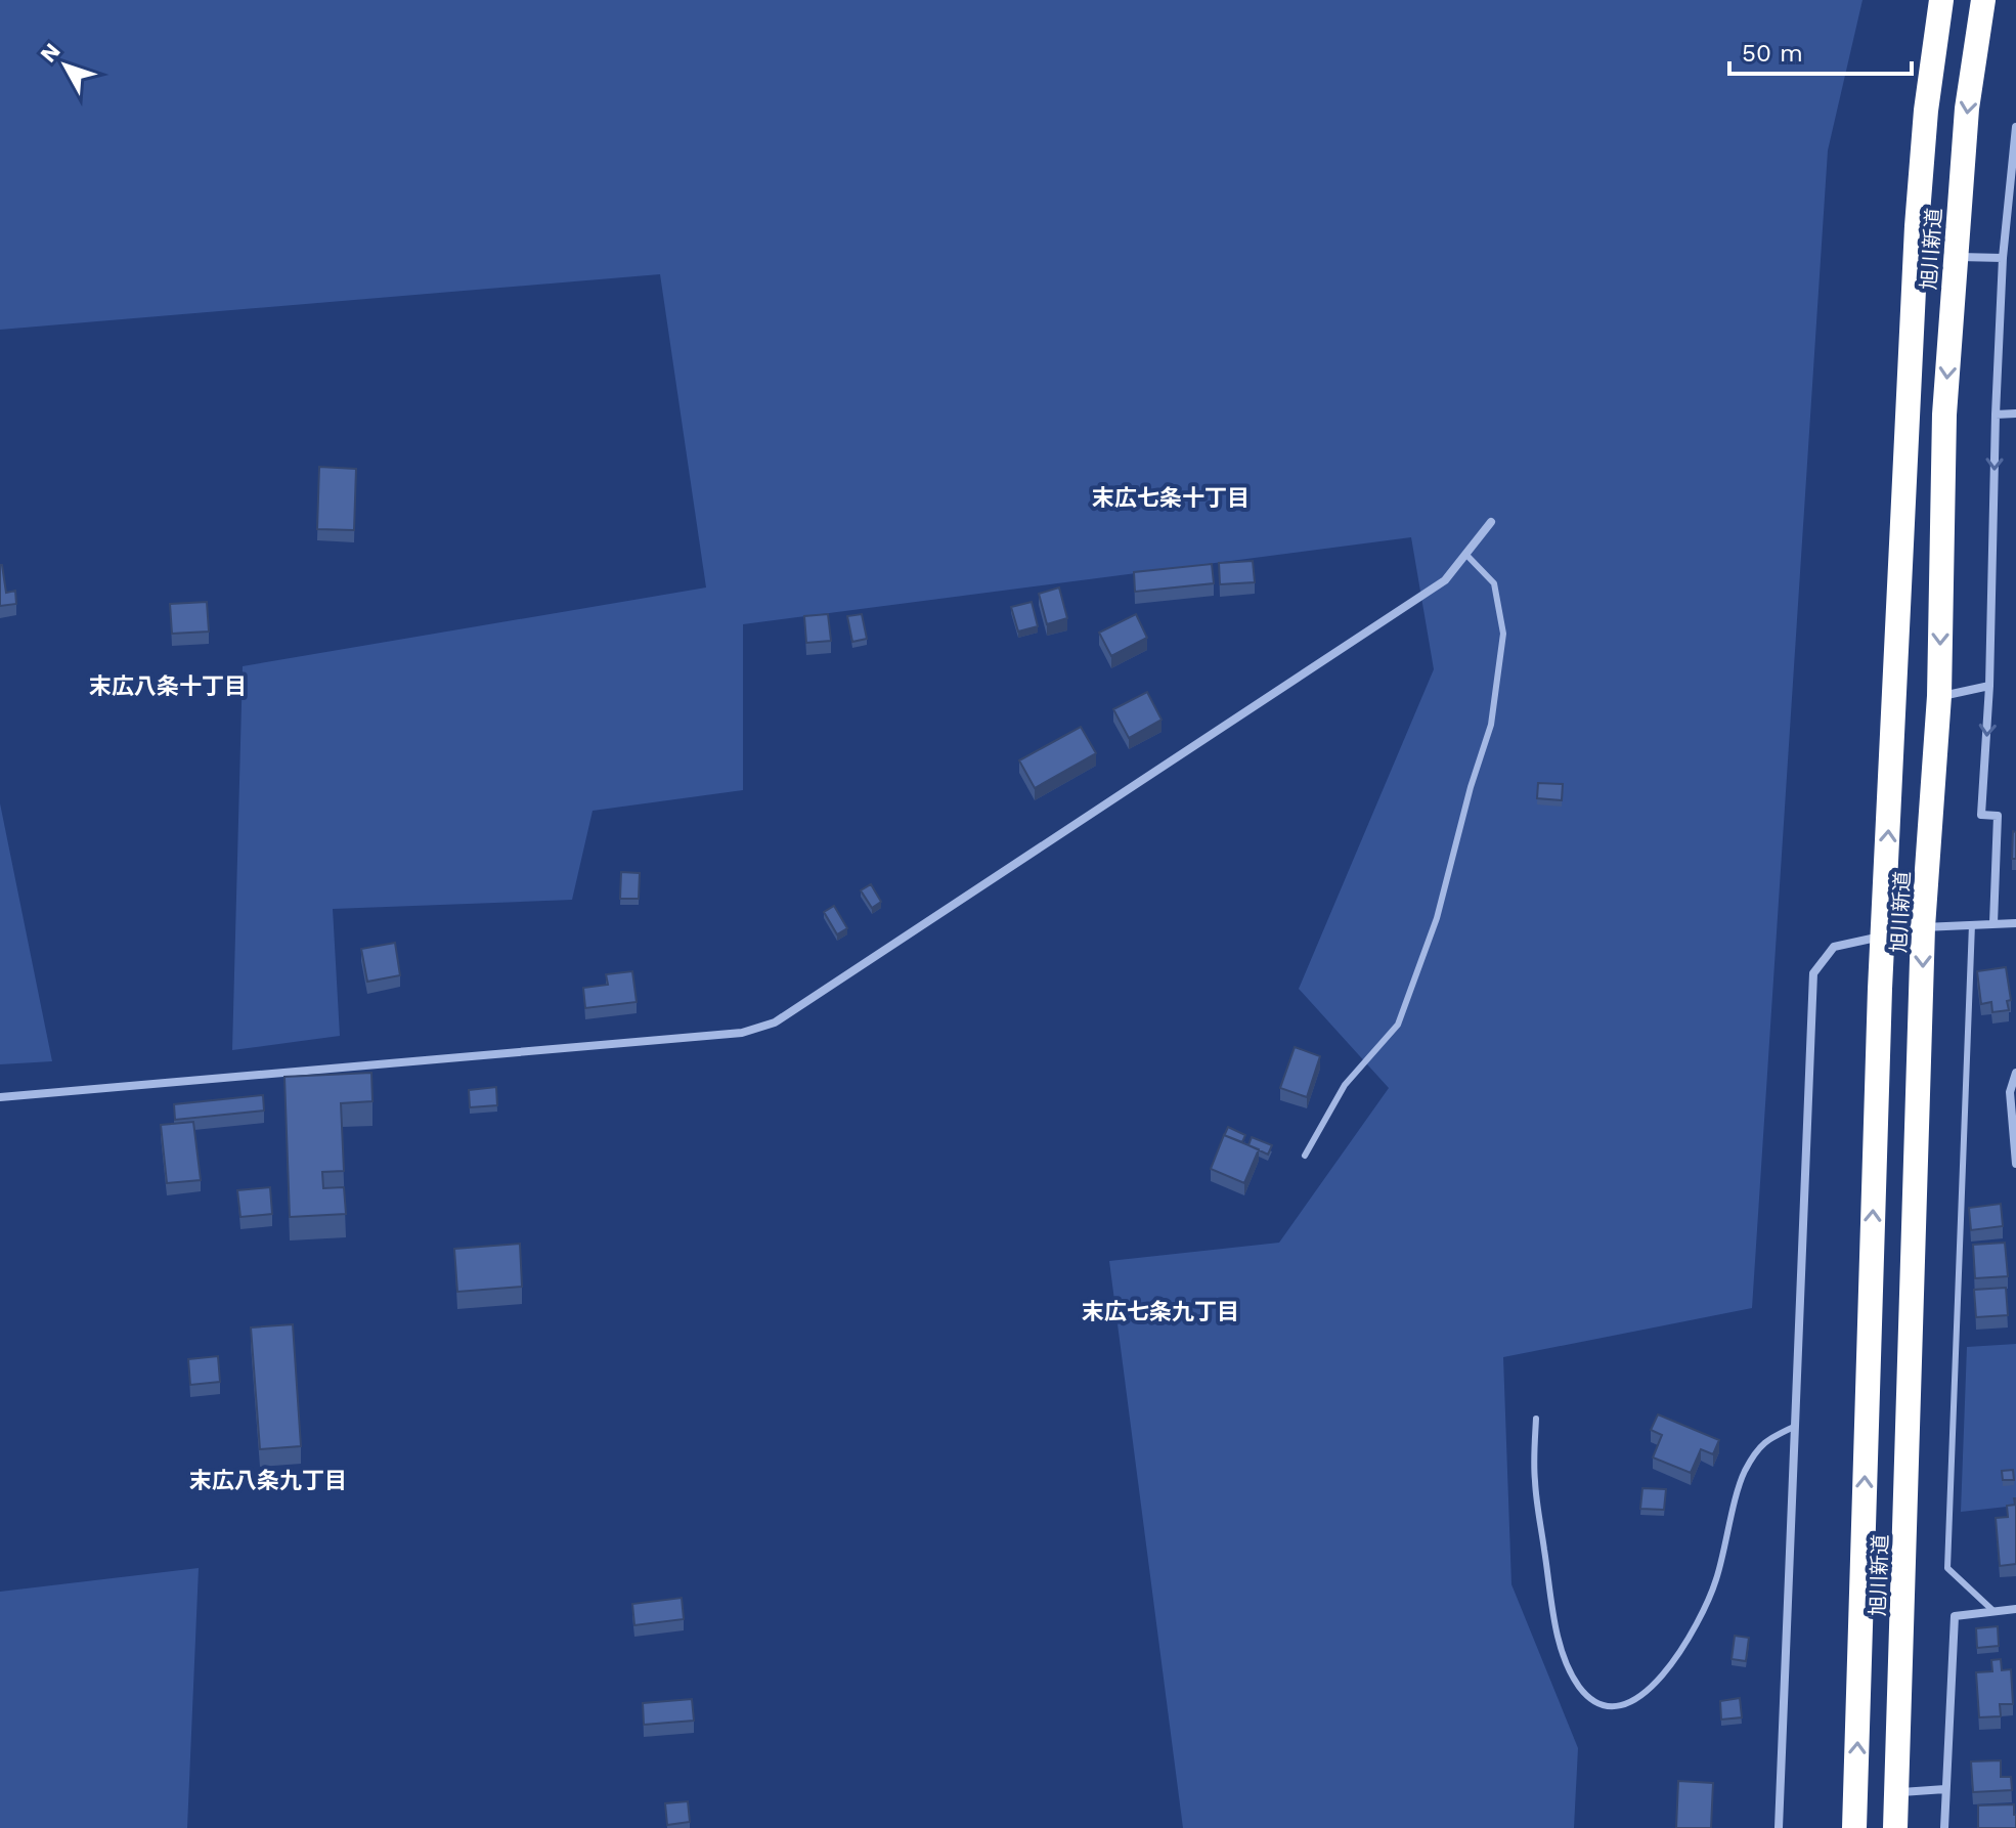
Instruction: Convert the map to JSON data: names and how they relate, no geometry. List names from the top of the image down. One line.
{"streets":{"highway":["旭川新道"]},"districts":["末広七条十丁目","末広八条十丁目","末広七条九丁目","末広八条九丁目"],"scale_bar":"50 m","north":"top left"}
